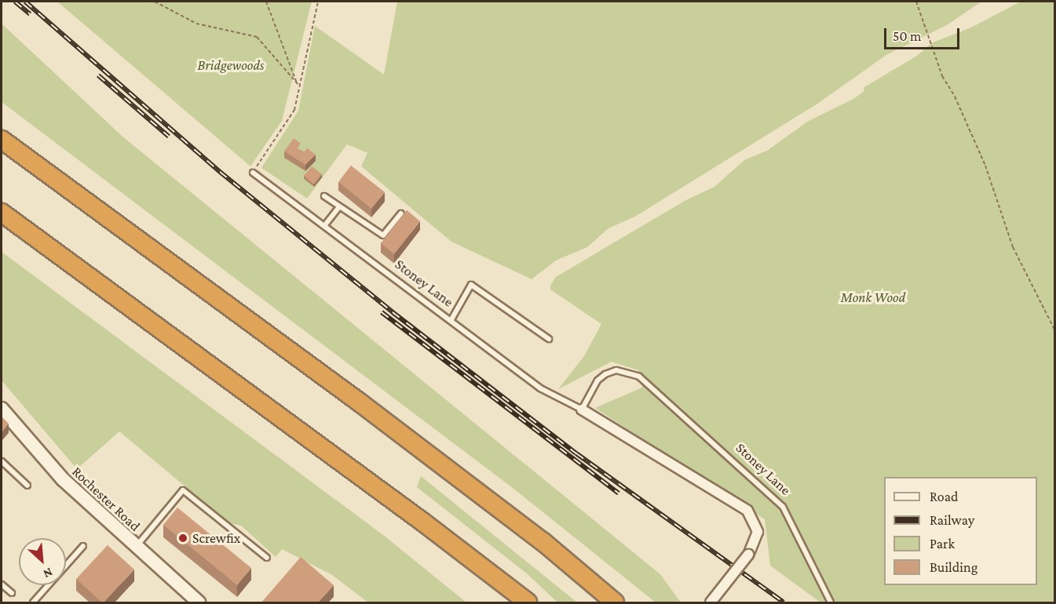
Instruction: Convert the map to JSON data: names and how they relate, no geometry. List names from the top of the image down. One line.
{"streets":{"main road":["Rochester Road"],"street":["Stoney Lane"]},"parks":["Bridgewoods","Monk Wood"],"places":["Screwfix"],"legend":["Road","Railway","Park","Building"],"scale_bar":"50 m","north":"bottom right"}
